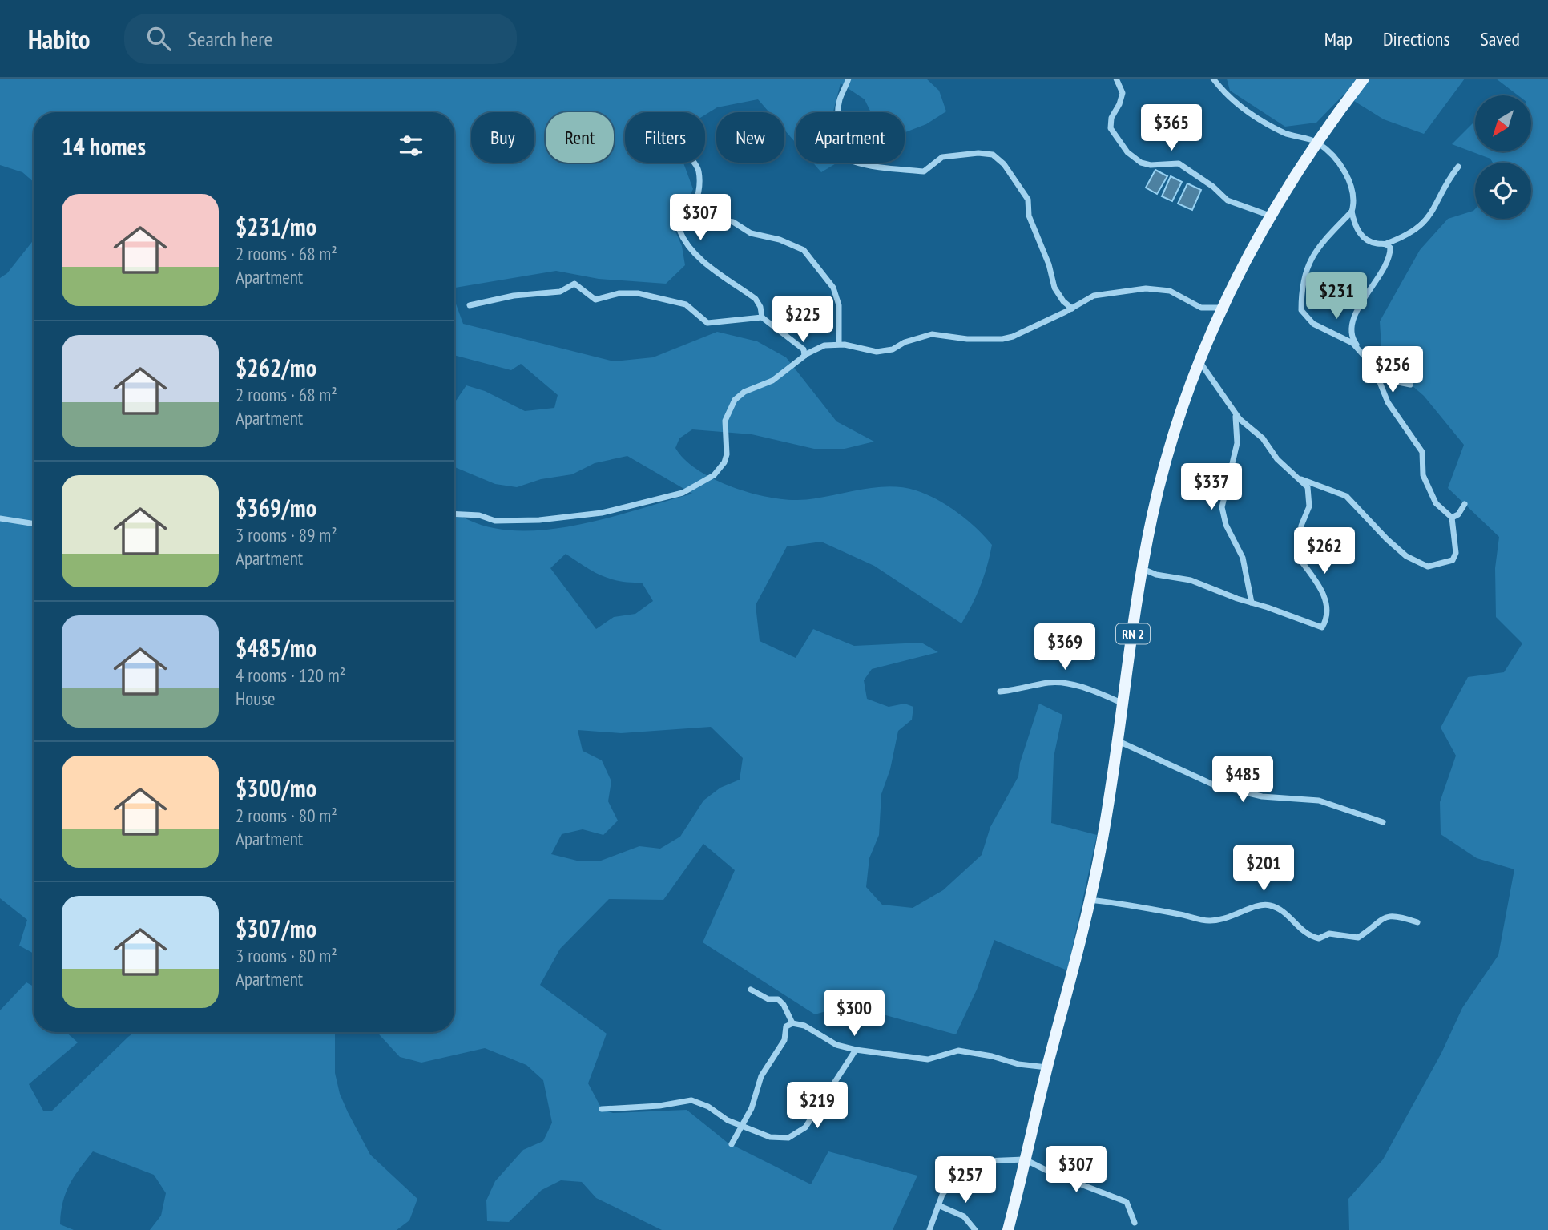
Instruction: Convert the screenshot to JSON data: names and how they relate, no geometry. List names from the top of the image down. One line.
{"streets":{"main road":["RN 2"]},"north":"bottom left","page":{"header":"Habito","search":"Search here","nav":["Map","Directions","Saved"],"price":["$365","$307","$231","$225","$256","$337","$262","$369","$485","$201","$300","$219","$307","$257"],"chip":["Buy","Rent","Filters","New","Apartment"],"heading":"14 homes","list":[{"name":"$231/mo","note":"2 rooms · 68 m² · Apartment"},{"name":"$262/mo","note":"2 rooms · 68 m² · Apartment"},{"name":"$369/mo","note":"3 rooms · 89 m² · Apartment"},{"name":"$485/mo","note":"4 rooms · 120 m² · House"},{"name":"$300/mo","note":"2 rooms · 80 m² · Apartment"},{"name":"$307/mo","note":"3 rooms · 80 m² · Apartment"}]}}
